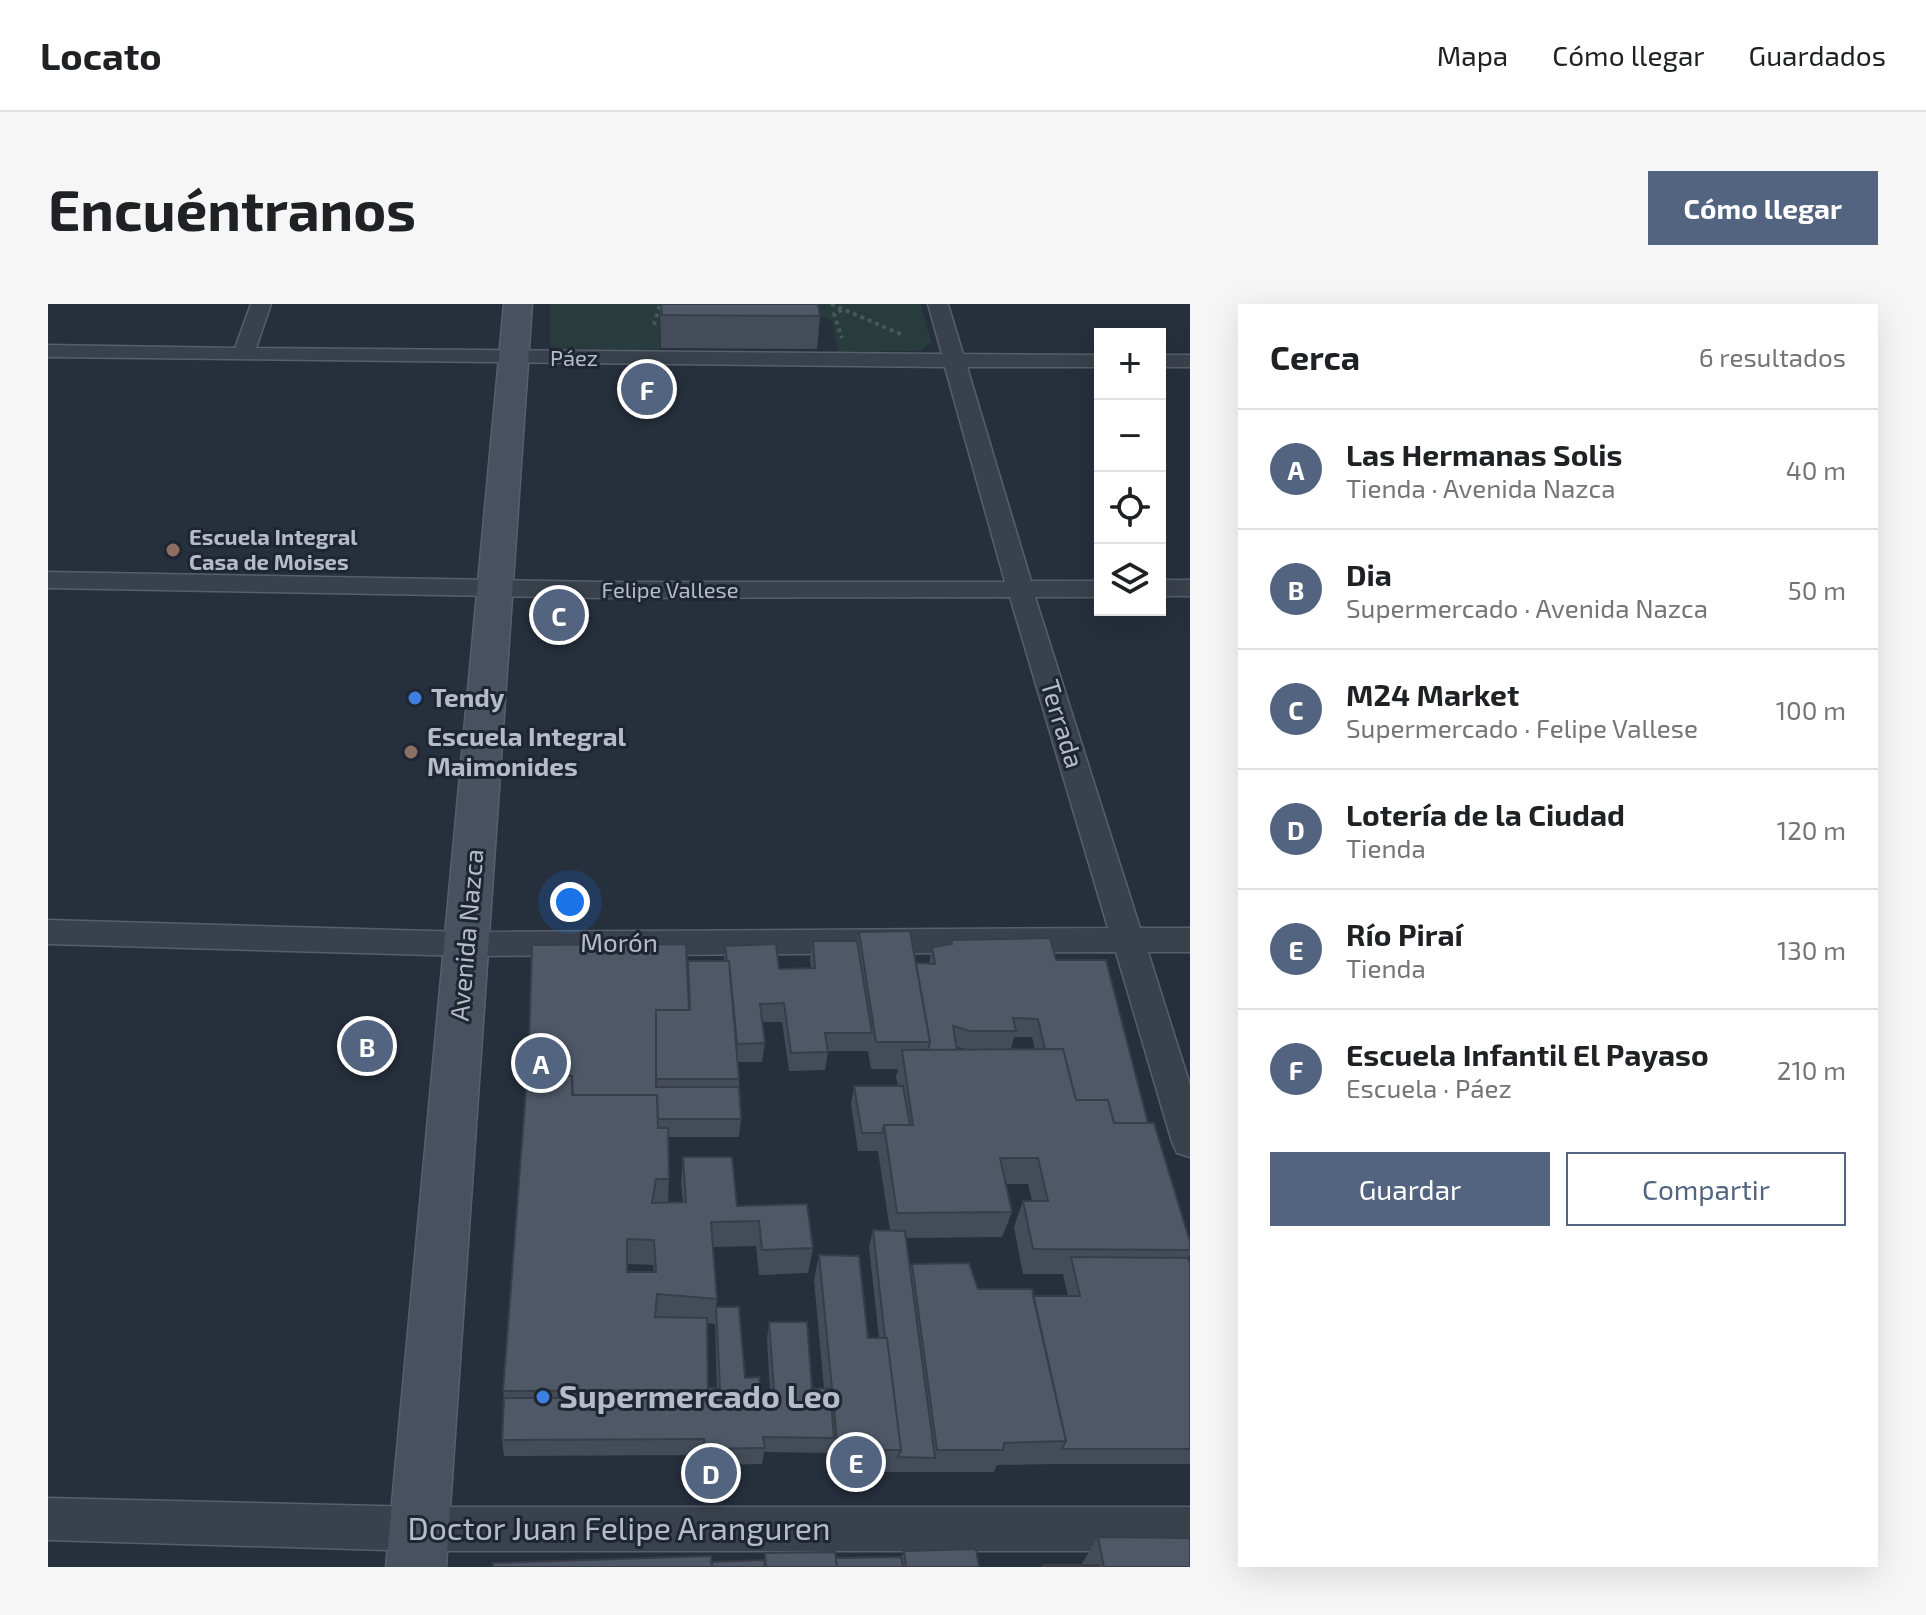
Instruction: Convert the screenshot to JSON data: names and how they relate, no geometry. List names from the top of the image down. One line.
{"streets":{"main road":["Avenida Nazca"],"street":["Páez","Felipe Vallese","Terrada","Morón","Doctor Juan Felipe Aranguren"]},"crossings":[["Páez","Terrada"],["Páez","Avenida Nazca"],["Felipe Vallese","Terrada"],["Felipe Vallese","Avenida Nazca"],["Terrada","Morón"],["Avenida Nazca","Morón"],["Avenida Nazca","Doctor Juan Felipe Aranguren"]],"places":["Escuela Integral Casa de Moises","Tendy","Escuela Integral Maimonides","Supermercado Leo"],"page":{"header":"Locato","nav":["Mapa","Cómo llegar","Guardados"],"buttons":["Cómo llegar",["Guardar","Compartir"]],"title":"Encuéntranos","heading":["Cerca","6 resultados"],"map_buttons":["+","−"],"pins":["F","C","B","A","E","D"],"list":[{"mark":"A","name":"Las Hermanas Solis","note":"Tienda · Avenida Nazca","value":"40 m"},{"mark":"B","name":"Dia","note":"Supermercado · Avenida Nazca","value":"50 m"},{"mark":"C","name":"M24 Market","note":"Supermercado · Felipe Vallese","value":"100 m"},{"mark":"D","name":"Lotería de la Ciudad","note":"Tienda","value":"120 m"},{"mark":"E","name":"Río Piraí","note":"Tienda","value":"130 m"},{"mark":"F","name":"Escuela Infantil El Payaso","note":"Escuela · Páez","value":"210 m"}]}}
